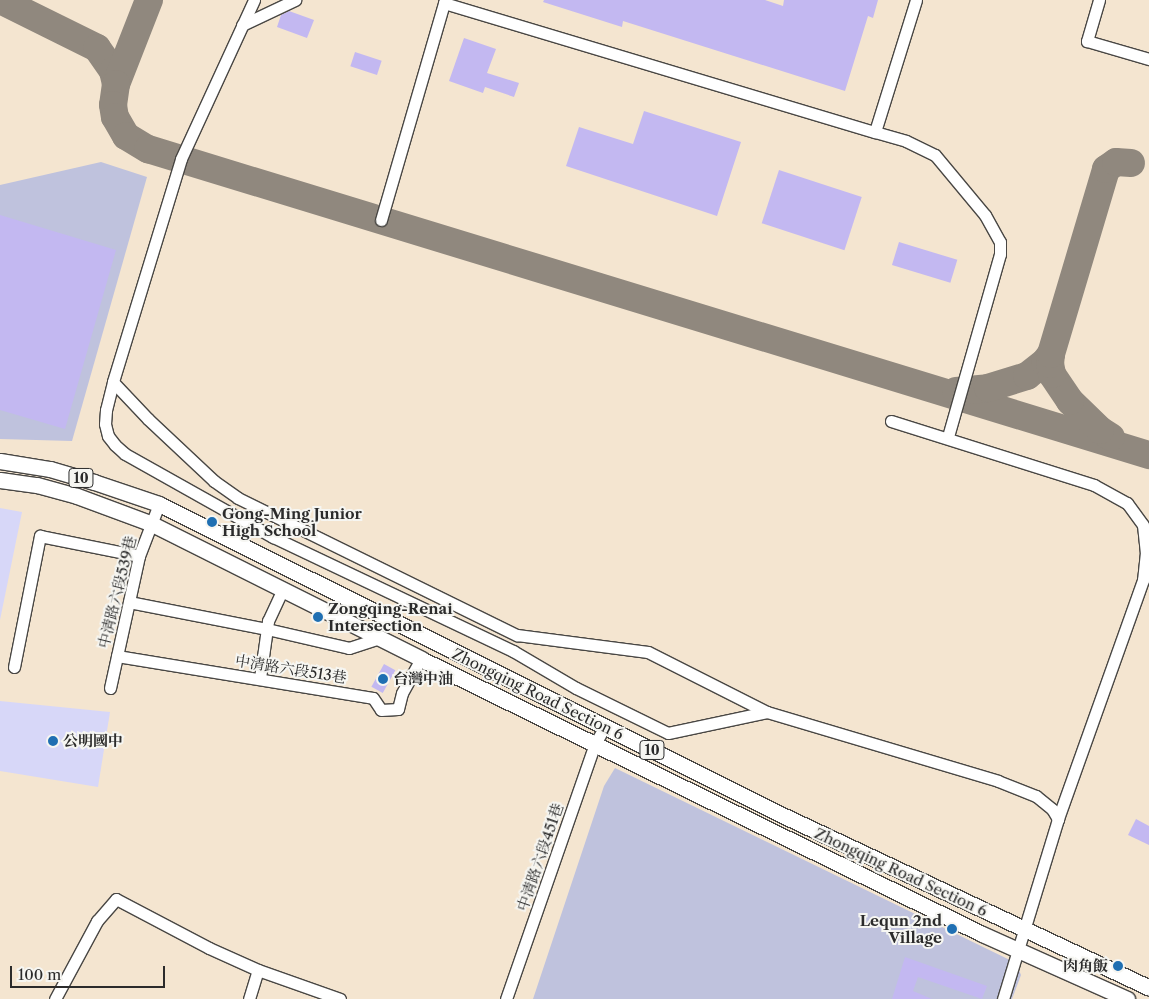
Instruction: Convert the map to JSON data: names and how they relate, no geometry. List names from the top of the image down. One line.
{"streets":{"main road":["10","Zhongqing Road Section 6"],"street":["中清路六段539巷","中清路六段513巷","中清路六段451巷"]},"crossings":[["中清路六段539巷","中清路六段513巷"],["中清路六段539巷","Zhongqing Road Section 6"],["中清路六段513巷","Zhongqing Road Section 6"],["Zhongqing Road Section 6","中清路六段451巷"]],"places":["Gong-Ming Junior High School","Zongqing-Renai Intersection","台灣中油","公明國中","Lequn 2nd Village","肉角飯"],"scale_bar":"100 m"}
